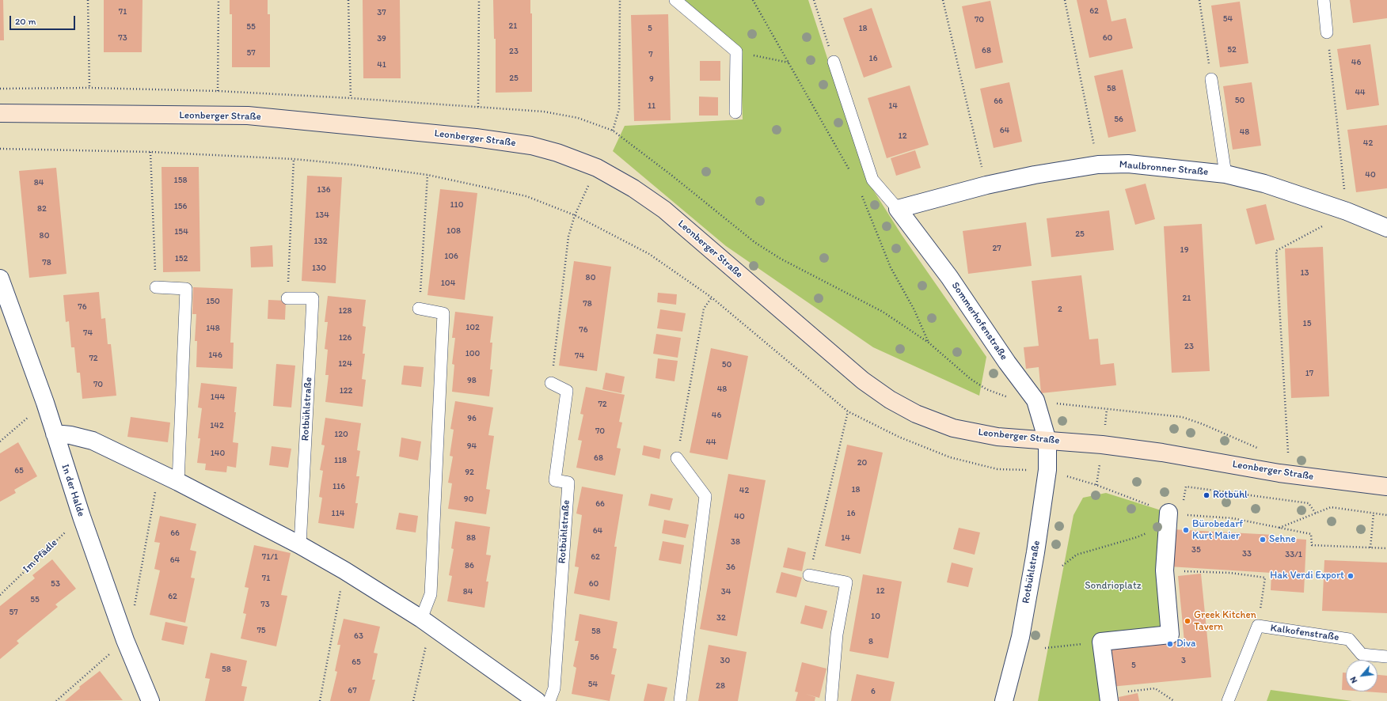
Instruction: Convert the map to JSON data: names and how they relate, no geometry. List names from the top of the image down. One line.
{"streets":{"main road":["Leonberger Straße"],"street":["Maulbronner Straße","Sommerhofenstraße","Rotbühlstraße","In der Halde"],"lane":["Kalkofenstraße"],"path":["Im Pfädle"]},"crossings":[["Leonberger Straße","Sommerhofenstraße"],["Leonberger Straße","Rotbühlstraße"],["Maulbronner Straße","Sommerhofenstraße"],["Sommerhofenstraße","Rotbühlstraße"],["In der Halde","Im Pfädle"]],"parks":["Sondrioplatz"],"places":["Rotbühl","Bürobedarf Kurt Maier","Sehne","Hak Verdi Export","Greek Kitchen Tavern","Diva"],"house_numbers":["62","71","37","54","70","21","55","5","18","73","60","39","52","68","23","57","7","16","46","41","25","9","58","44","50","66","11","14","56","64","48","12","42","40","158","84","136","110","156","82","134","108","154","25","80","132","27","19","106","152","78","130","13","80","104","21","150","78","76","2","128","15","102","148","76","74","126","23","100","146","74","72","124","50","17","98","70","48","122","144","72","46","96","142","70","120","44","94","140","68","118","20","65","92","116","18","42","90","66","114","16","40","64","66","88","14","38","35","33","33/1","71/1","62","64","86","36","71","53","60","12","84","34","62","55","73","57","10","32","75","58","63","8","56","30","3","65","5","58","54","28","67","6"],"scale_bar":"20 m","north":"bottom left"}
